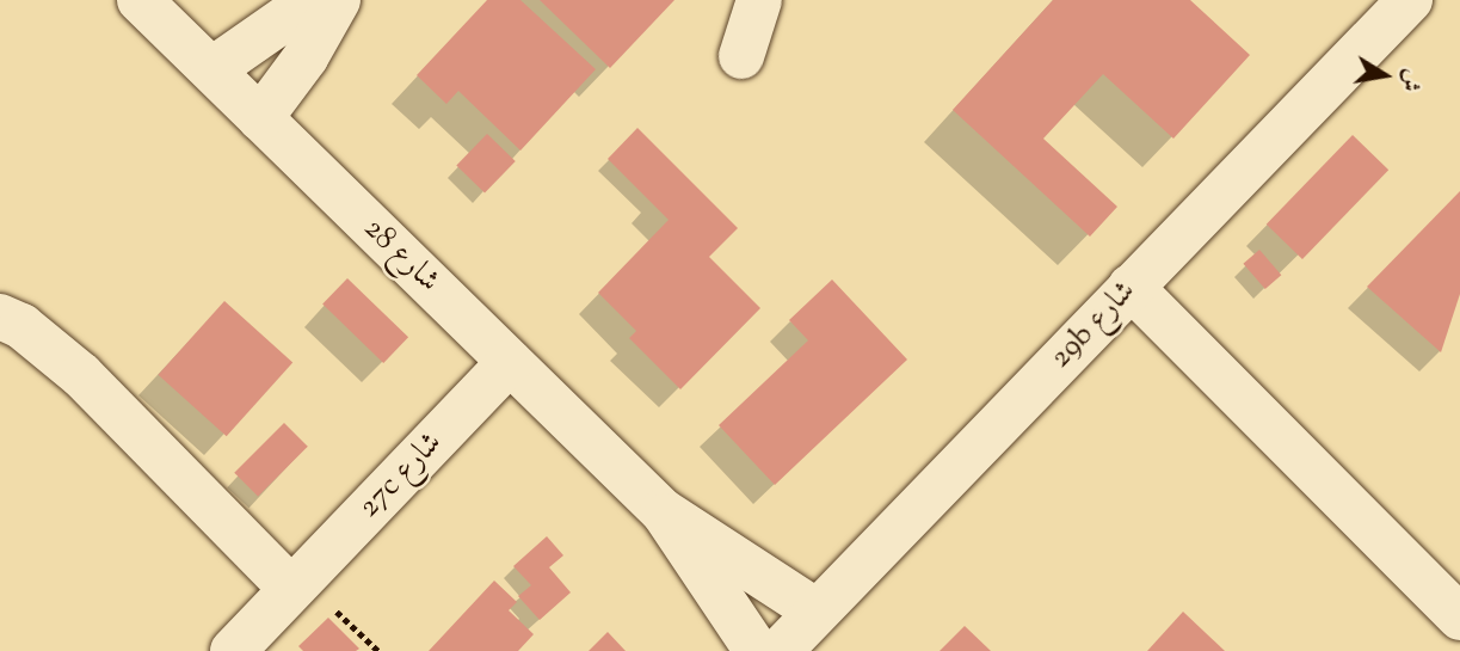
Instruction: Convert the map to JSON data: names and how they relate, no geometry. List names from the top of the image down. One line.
{"streets":{"street":["شارع 28","29b شارع","27c شارع"]},"crossings":[["شارع 28","29b شارع"],["شارع 28","27c شارع"]],"north":"right"}
